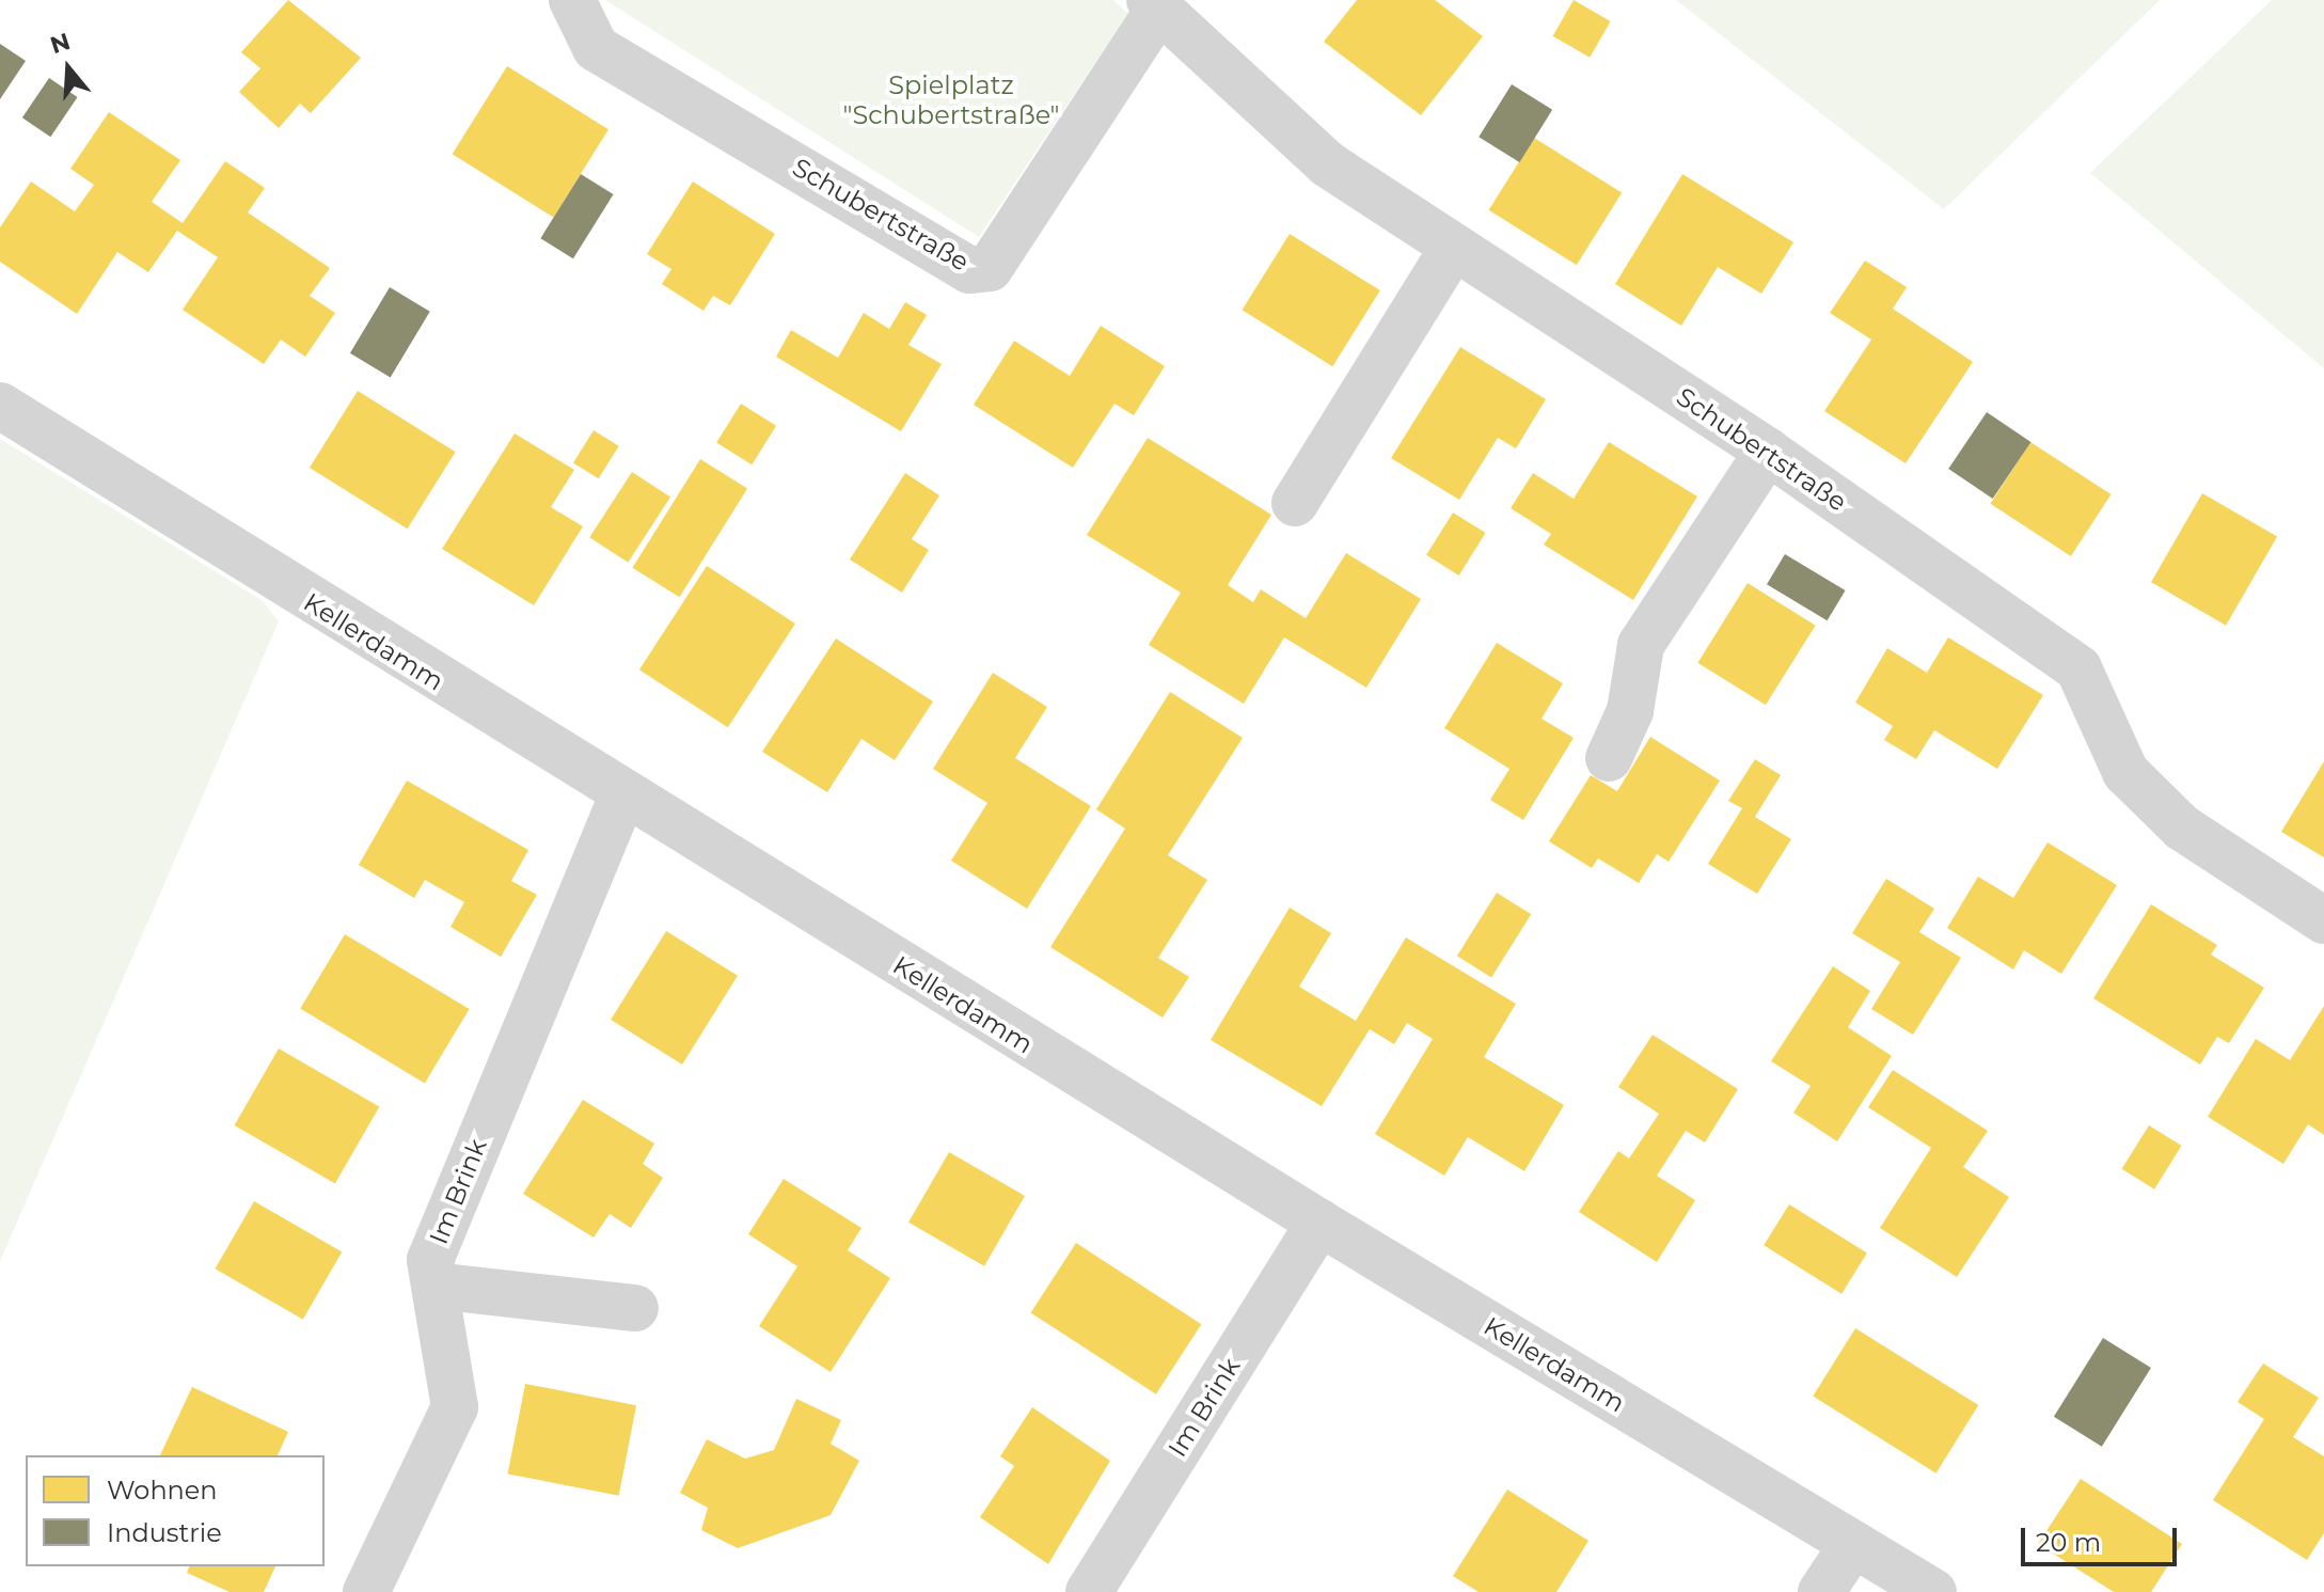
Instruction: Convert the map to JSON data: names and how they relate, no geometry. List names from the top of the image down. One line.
{"streets":{"street":["Schubertstraße","Kellerdamm","Im Brink"]},"crossings":[["Kellerdamm","Im Brink"]],"parks":["Spielplatz \"Schubertstraße\""],"legend":["Wohnen","Industrie"],"scale_bar":"20 m","north":"top"}
